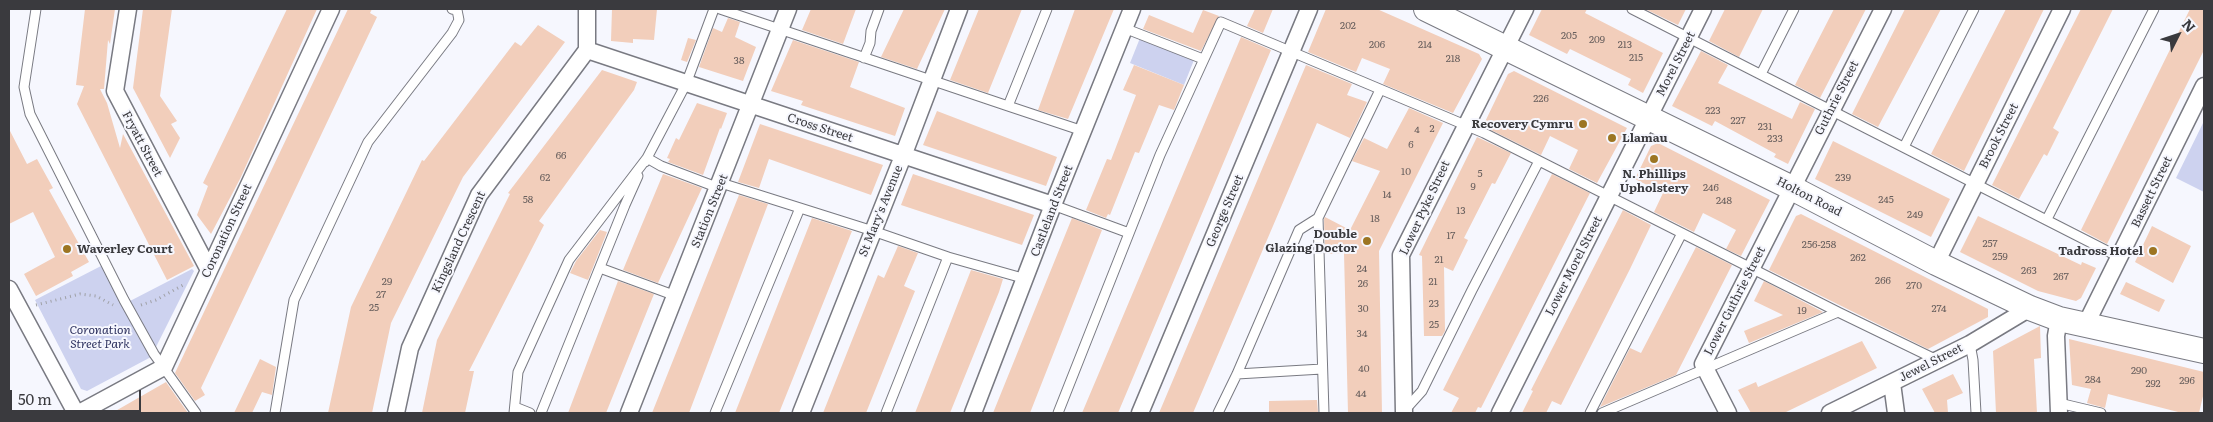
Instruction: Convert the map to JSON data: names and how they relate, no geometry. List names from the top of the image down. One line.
{"streets":{"street":["Morel Street","Guthrie Street","Cross Street","Brook Street","Fryatt Street","Bassett Street","Holton Road","Lower Pyke Street","Station Street","St Mary's Avenue","Castleland Street","George Street","Coronation Street","Kingsland Crescent","Lower Morel Street","Lower Guthrie Street","Jewel Street"]},"crossings":[["Morel Street","Holton Road"],["Morel Street","Lower Morel Street"],["Guthrie Street","Holton Road"],["Guthrie Street","Lower Guthrie Street"],["Cross Street","Station Street"],["Cross Street","St Mary's Avenue"],["Cross Street","Castleland Street"],["Cross Street","Kingsland Crescent"],["Brook Street","Holton Road"],["Fryatt Street","Coronation Street"],["Bassett Street","Holton Road"],["Holton Road","Lower Pyke Street"],["Holton Road","Lower Morel Street"],["Holton Road","Lower Guthrie Street"],["Holton Road","Jewel Street"]],"parks":["Coronation Street Park"],"places":["Recovery Cymru","Llamau","N. Phillips Upholstery","Double Glazing Doctor","Waverley Court","Tadross Hotel"],"house_numbers":["202","205","209","206","214","213","215","218","38","226","223","227","231","2","4","233","6","66","10","5","62","239","9","246","14","58","245","248","13","249","18","17","257","256-258","259","262","21","24","263","267","266","29","21","26","270","27","23","25","30","274","19","25","34","40","290","284","296","292","44"],"scale_bar":"50 m","north":"top right"}
